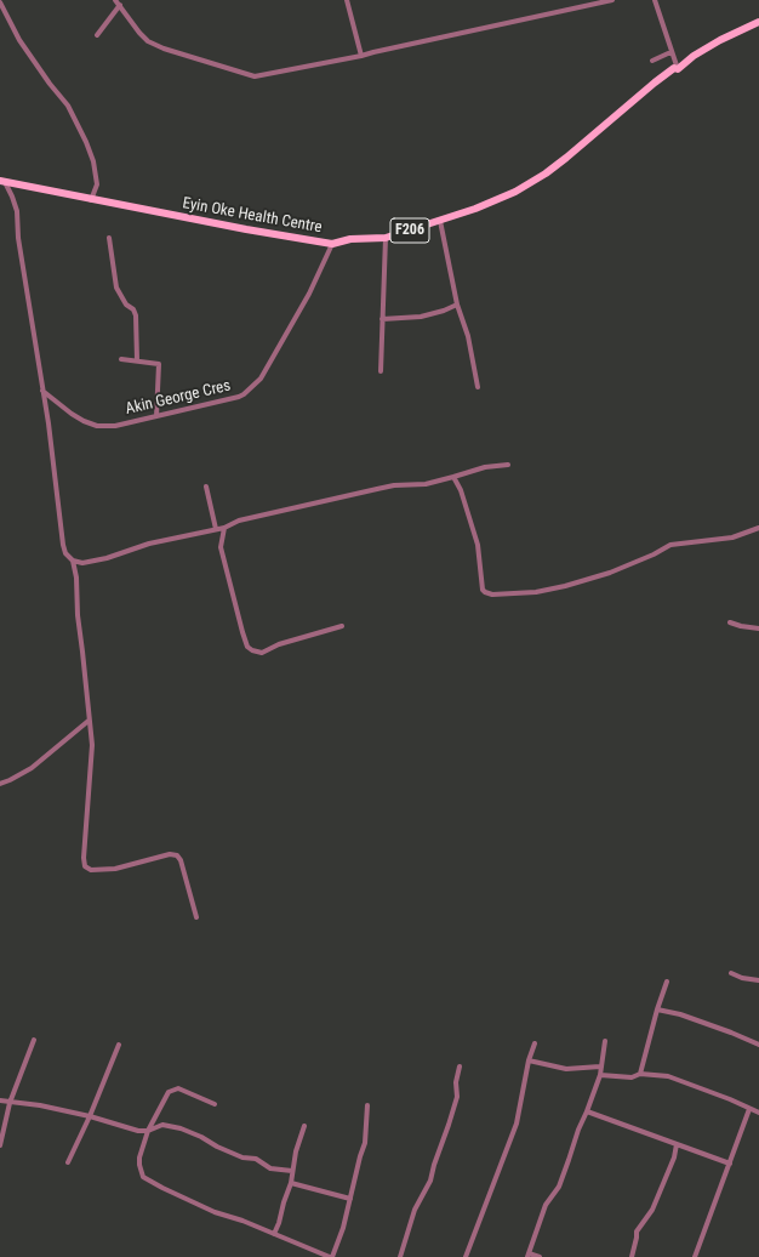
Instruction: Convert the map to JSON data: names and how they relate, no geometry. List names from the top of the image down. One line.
{"streets":{"main road":["Eyin Oke Health Centre","F206"],"street":["Akin George Cres"]},"crossings":[["Eyin Oke Health Centre","Akin George Cres"]]}
